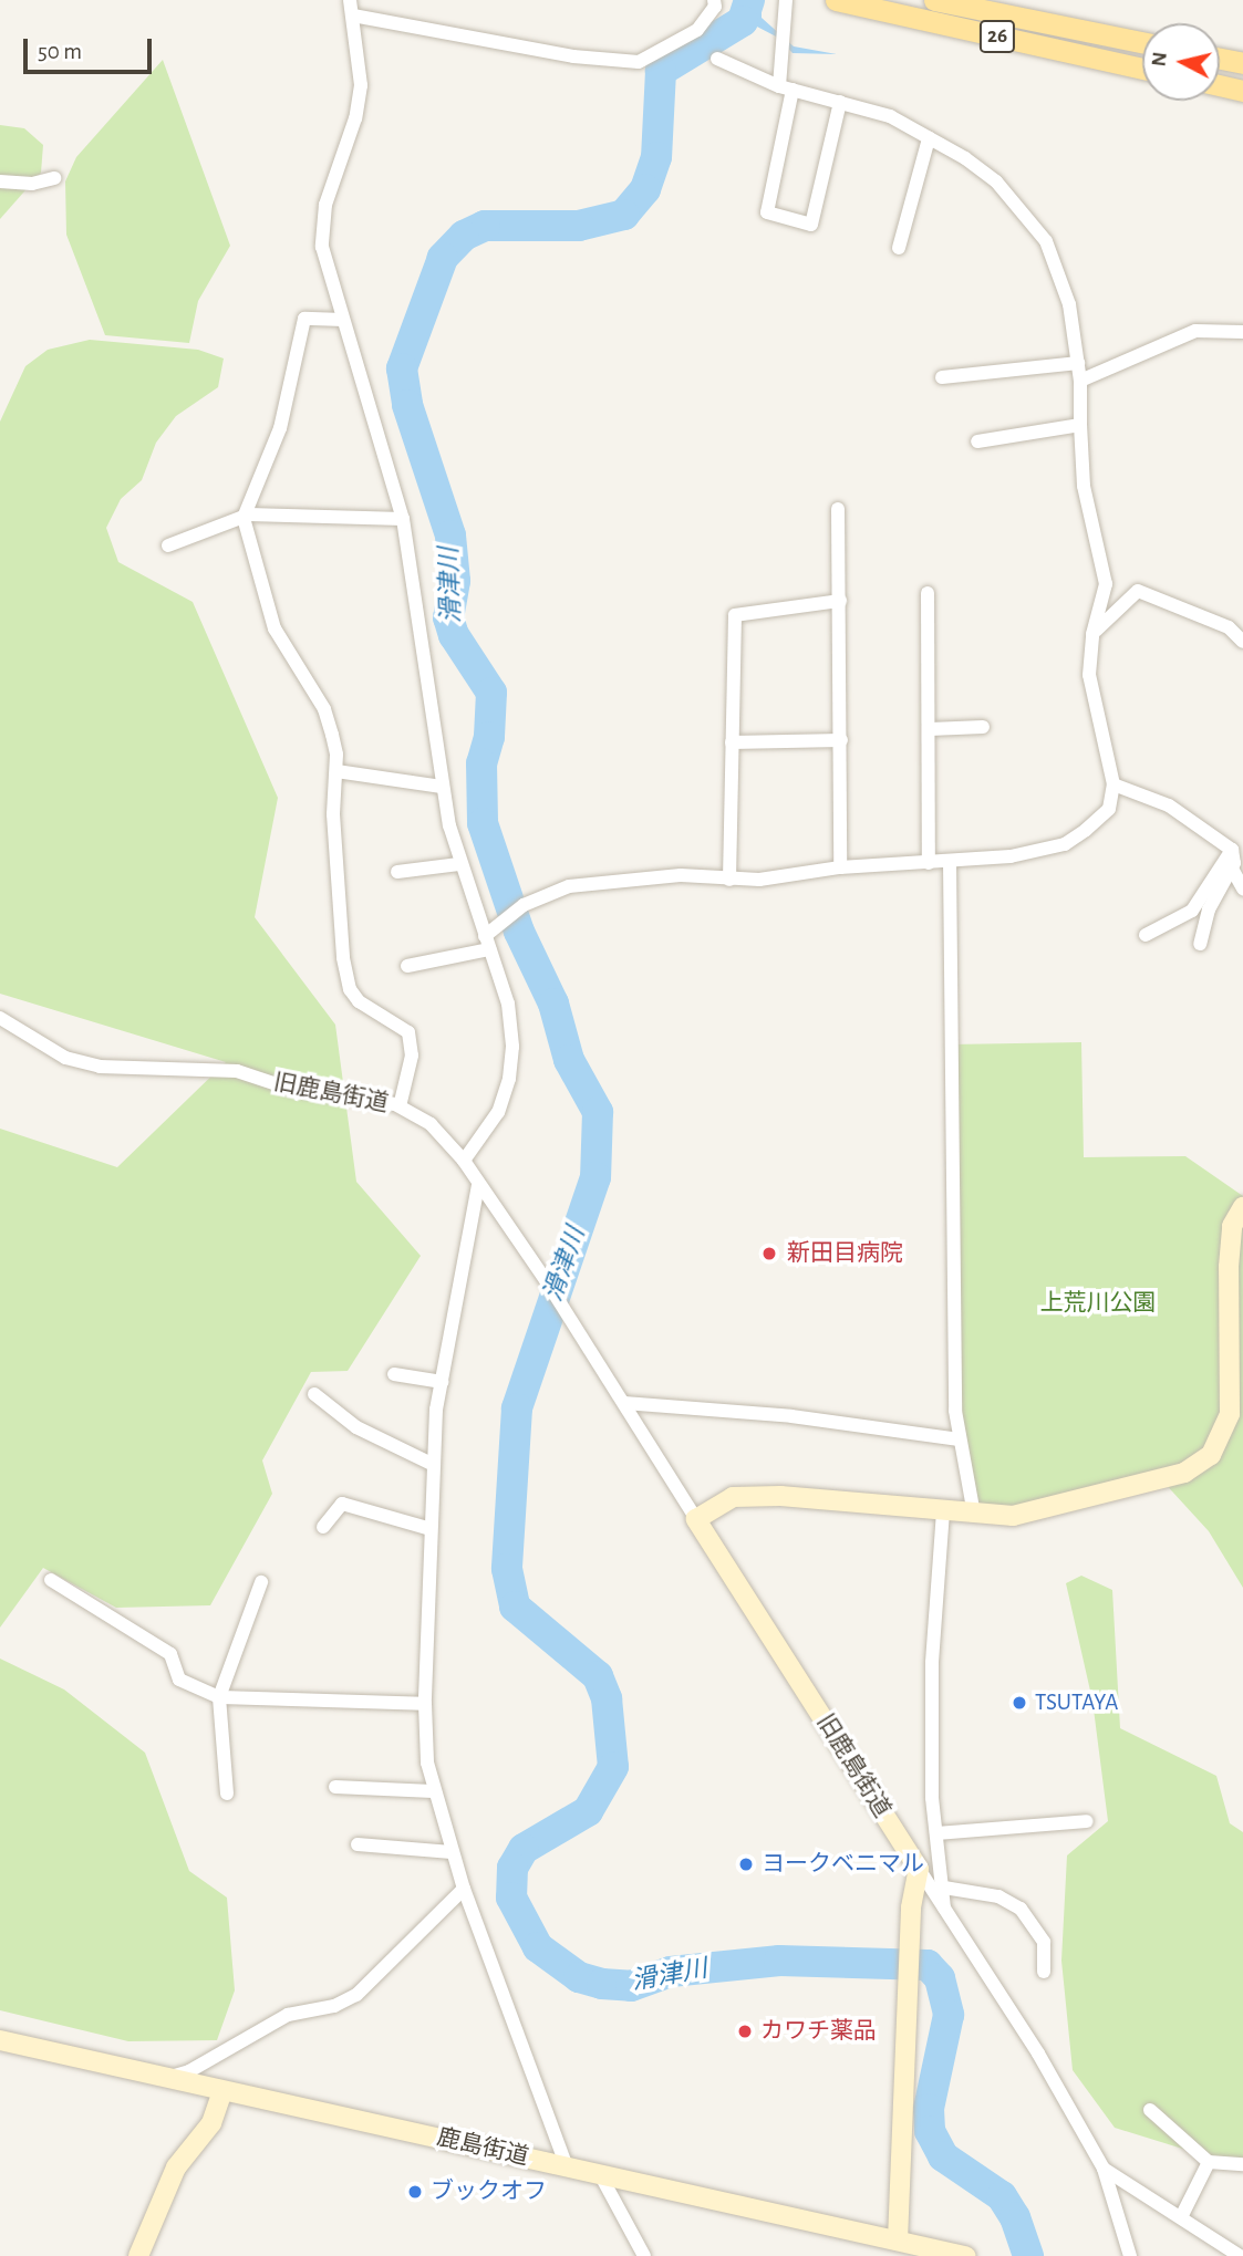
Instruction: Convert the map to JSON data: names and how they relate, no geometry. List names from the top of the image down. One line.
{"streets":{"main road":["26"],"street":["旧鹿島街道","鹿島街道"]},"water":["滑津川"],"parks":["上荒川公園"],"places":["新田目病院","TSUTAYA","ヨークベニマル","カワチ薬品","ブックオフ"],"scale_bar":"50 m","north":"left"}
